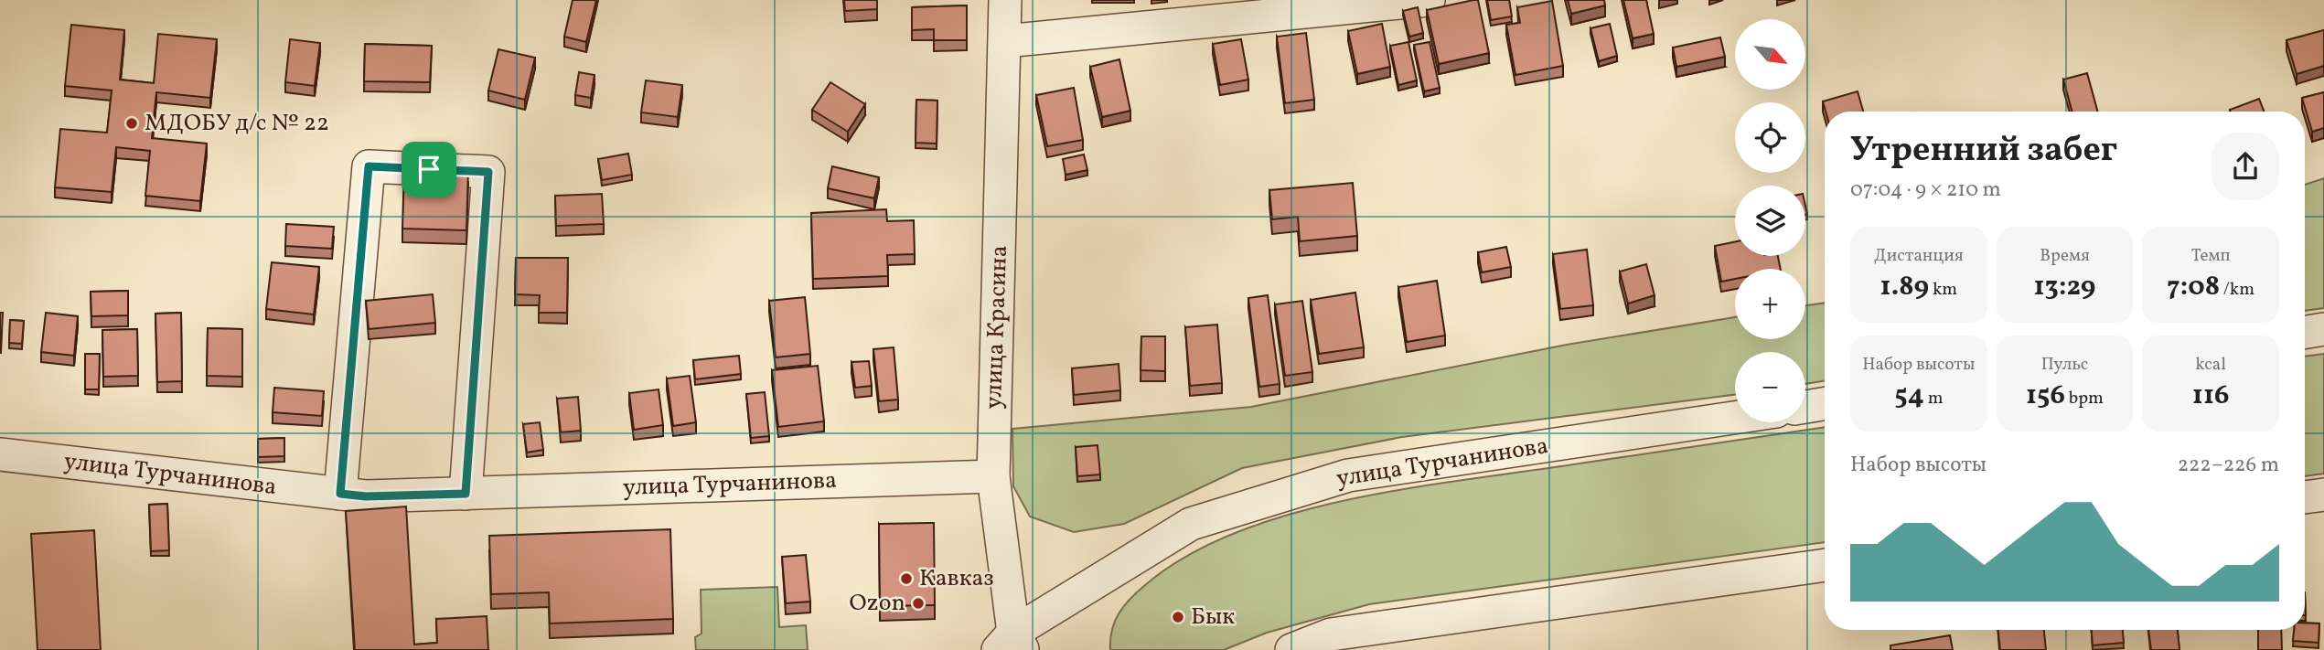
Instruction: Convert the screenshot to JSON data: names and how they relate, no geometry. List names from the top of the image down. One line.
{"streets":{"street":["улица Красина","улица Турчанинова"]},"crossings":[["улица Красина","улица Турчанинова"]],"places":["МДОБУ д/с № 22","Кавказ","Ozon","Бык"],"north":"bottom right","page":{"map_buttons":["+","−"],"heading":["Утренний забег","07:04 · 9 × 210 m"],"stats":[["Дистанция","1.89 km"],["Время","13:29"],["Темп","7:08 /km"],["Набор высоты","54 m"],["Пульс","156 bpm"],["kcal","116"]],"chart":["Набор высоты","222–226 m"]}}
